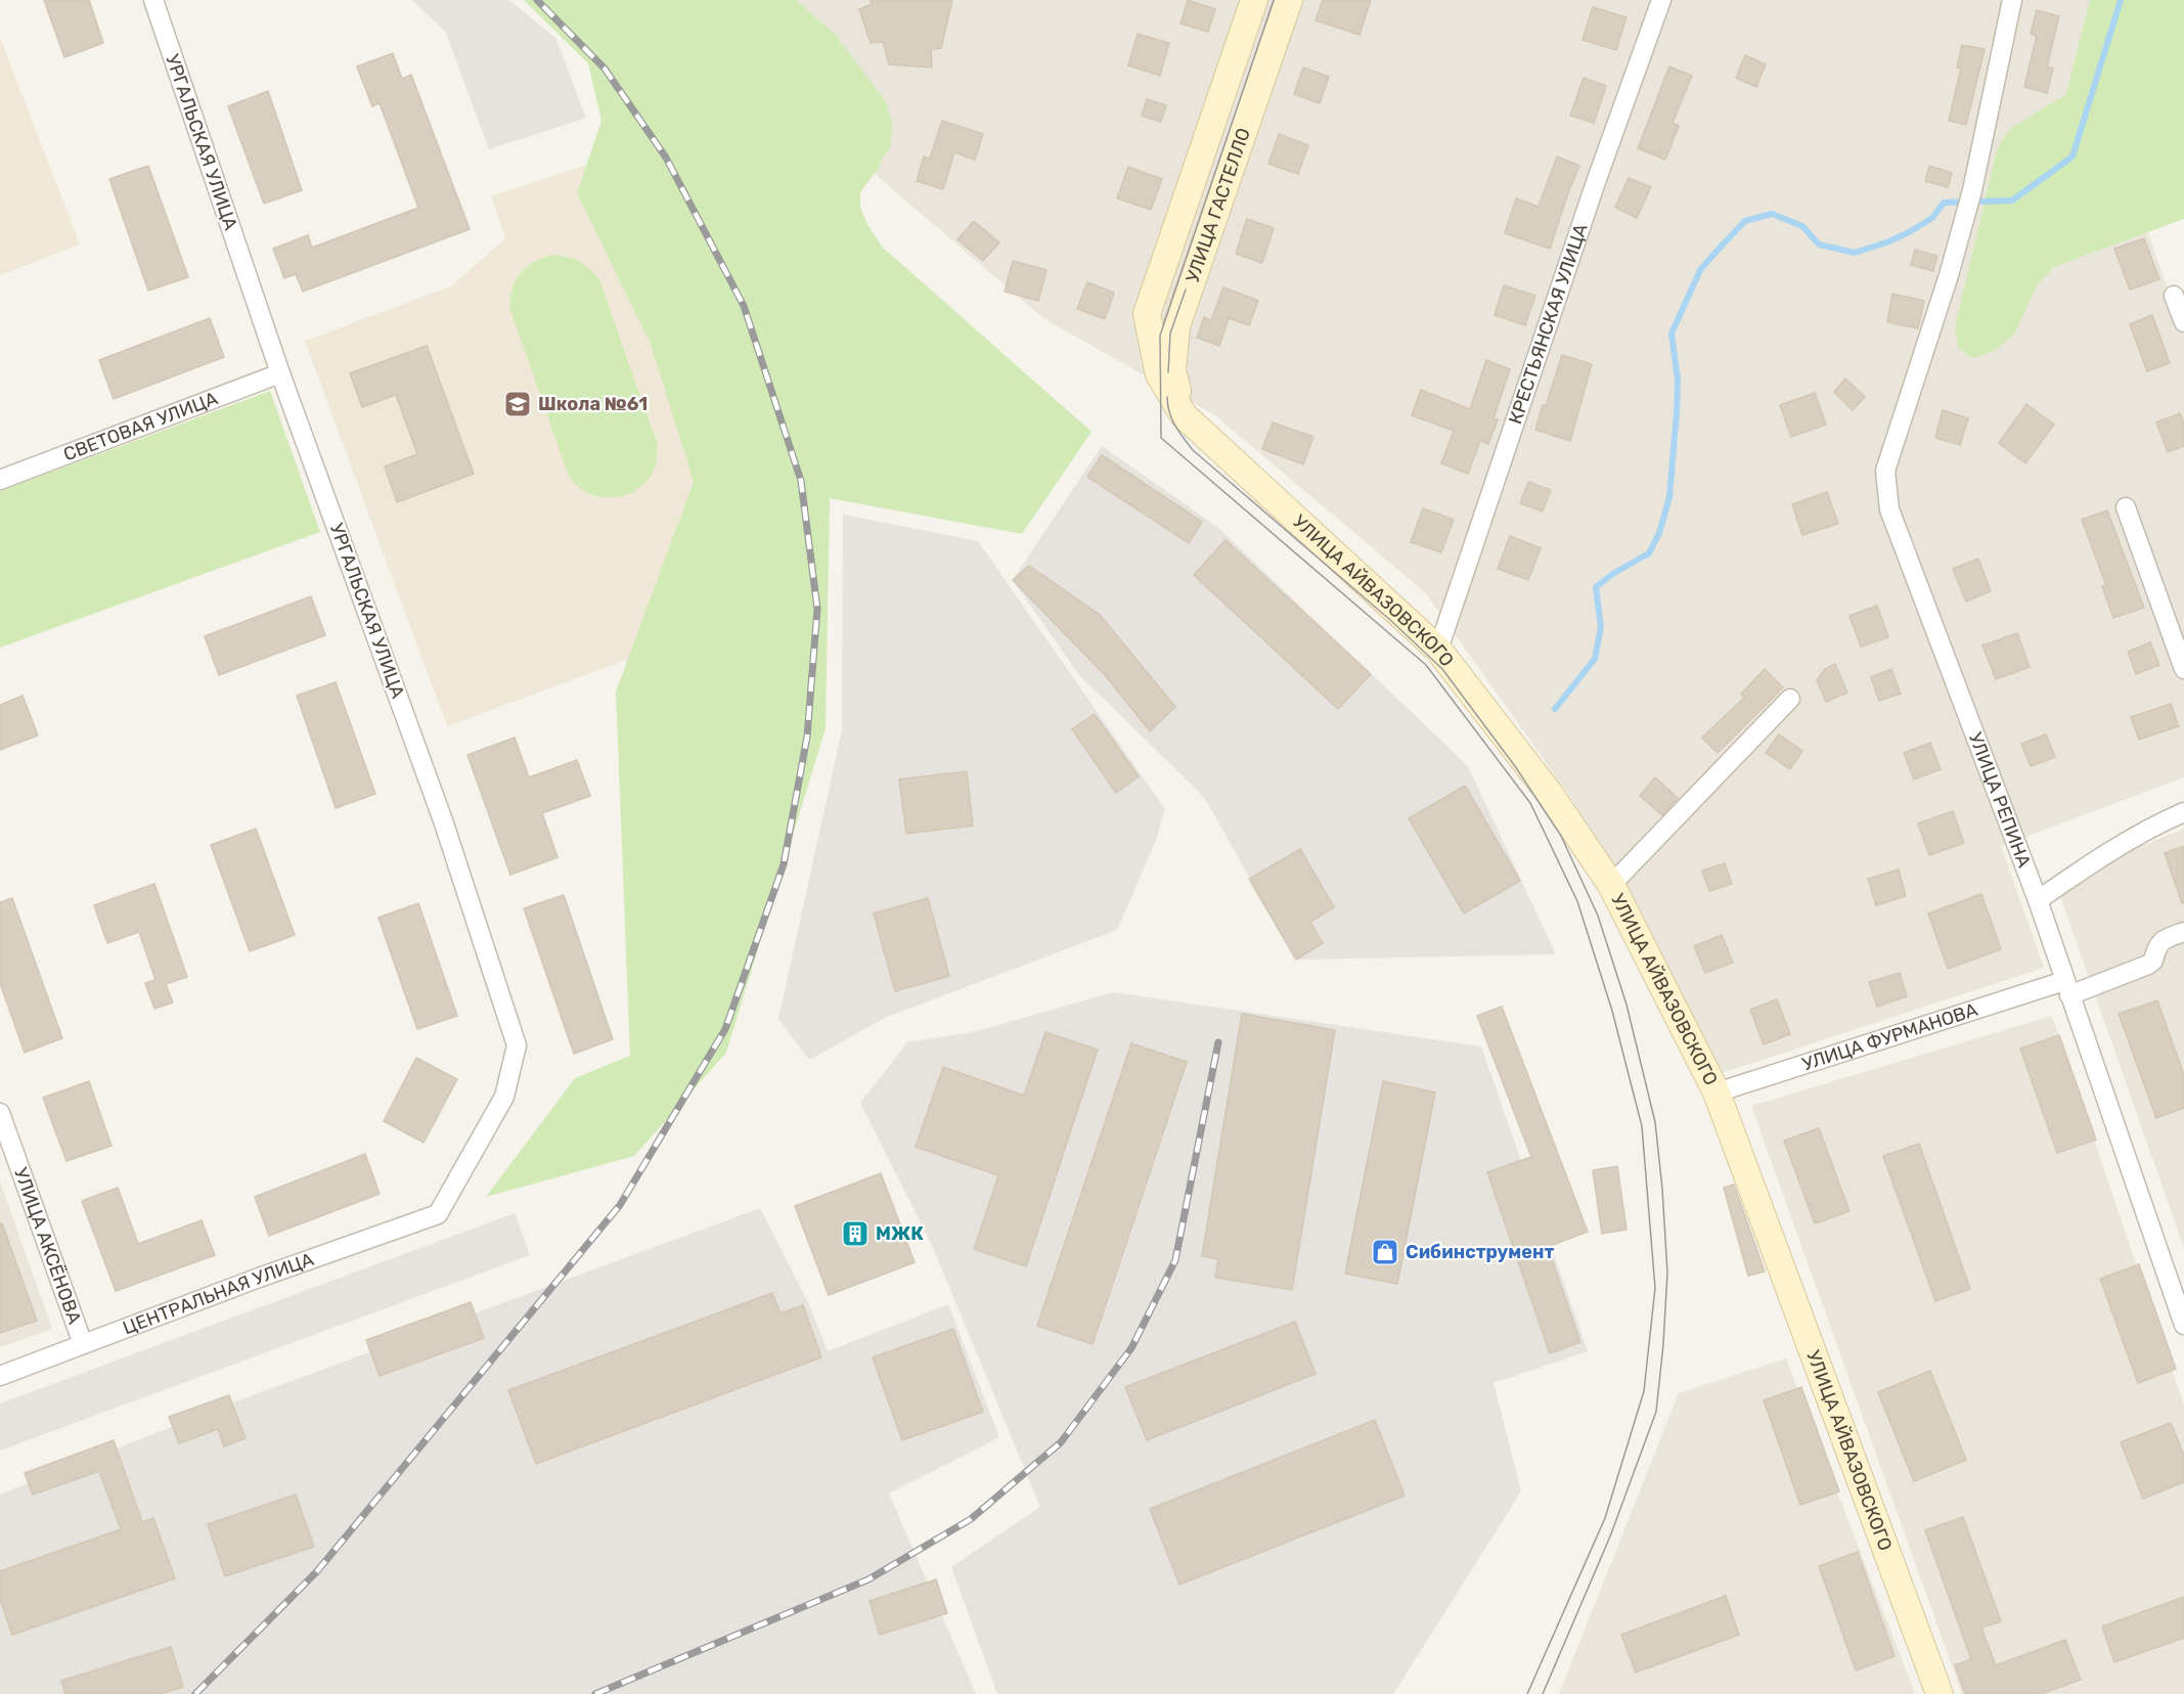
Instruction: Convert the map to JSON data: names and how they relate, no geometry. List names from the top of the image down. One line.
{"streets":{"street":["УРГАЛЬСКАЯ УЛИЦА","УЛИЦА ГАСТЕЛЛО","КРЕСТЬЯНСКАЯ УЛИЦА","СВЕТОВАЯ УЛИЦА","УЛИЦА АЙВАЗОВСКОГО","УЛИЦА РЕПИНА","УЛИЦА ФУРМАНОВА","УЛИЦА АКСЁНОВА","ЦЕНТРАЛЬНАЯ УЛИЦА"]},"crossings":[["УРГАЛЬСКАЯ УЛИЦА","СВЕТОВАЯ УЛИЦА"],["УРГАЛЬСКАЯ УЛИЦА","ЦЕНТРАЛЬНАЯ УЛИЦА"],["УЛИЦА ГАСТЕЛЛО","УЛИЦА АЙВАЗОВСКОГО"],["КРЕСТЬЯНСКАЯ УЛИЦА","УЛИЦА АЙВАЗОВСКОГО"],["УЛИЦА АЙВАЗОВСКОГО","УЛИЦА ФУРМАНОВА"],["УЛИЦА РЕПИНА","УЛИЦА ФУРМАНОВА"],["УЛИЦА АКСЁНОВА","ЦЕНТРАЛЬНАЯ УЛИЦА"]],"places":{"school or university":["Школа №61"],"building":["МЖК"],"shop":["Сибинструмент"]}}
